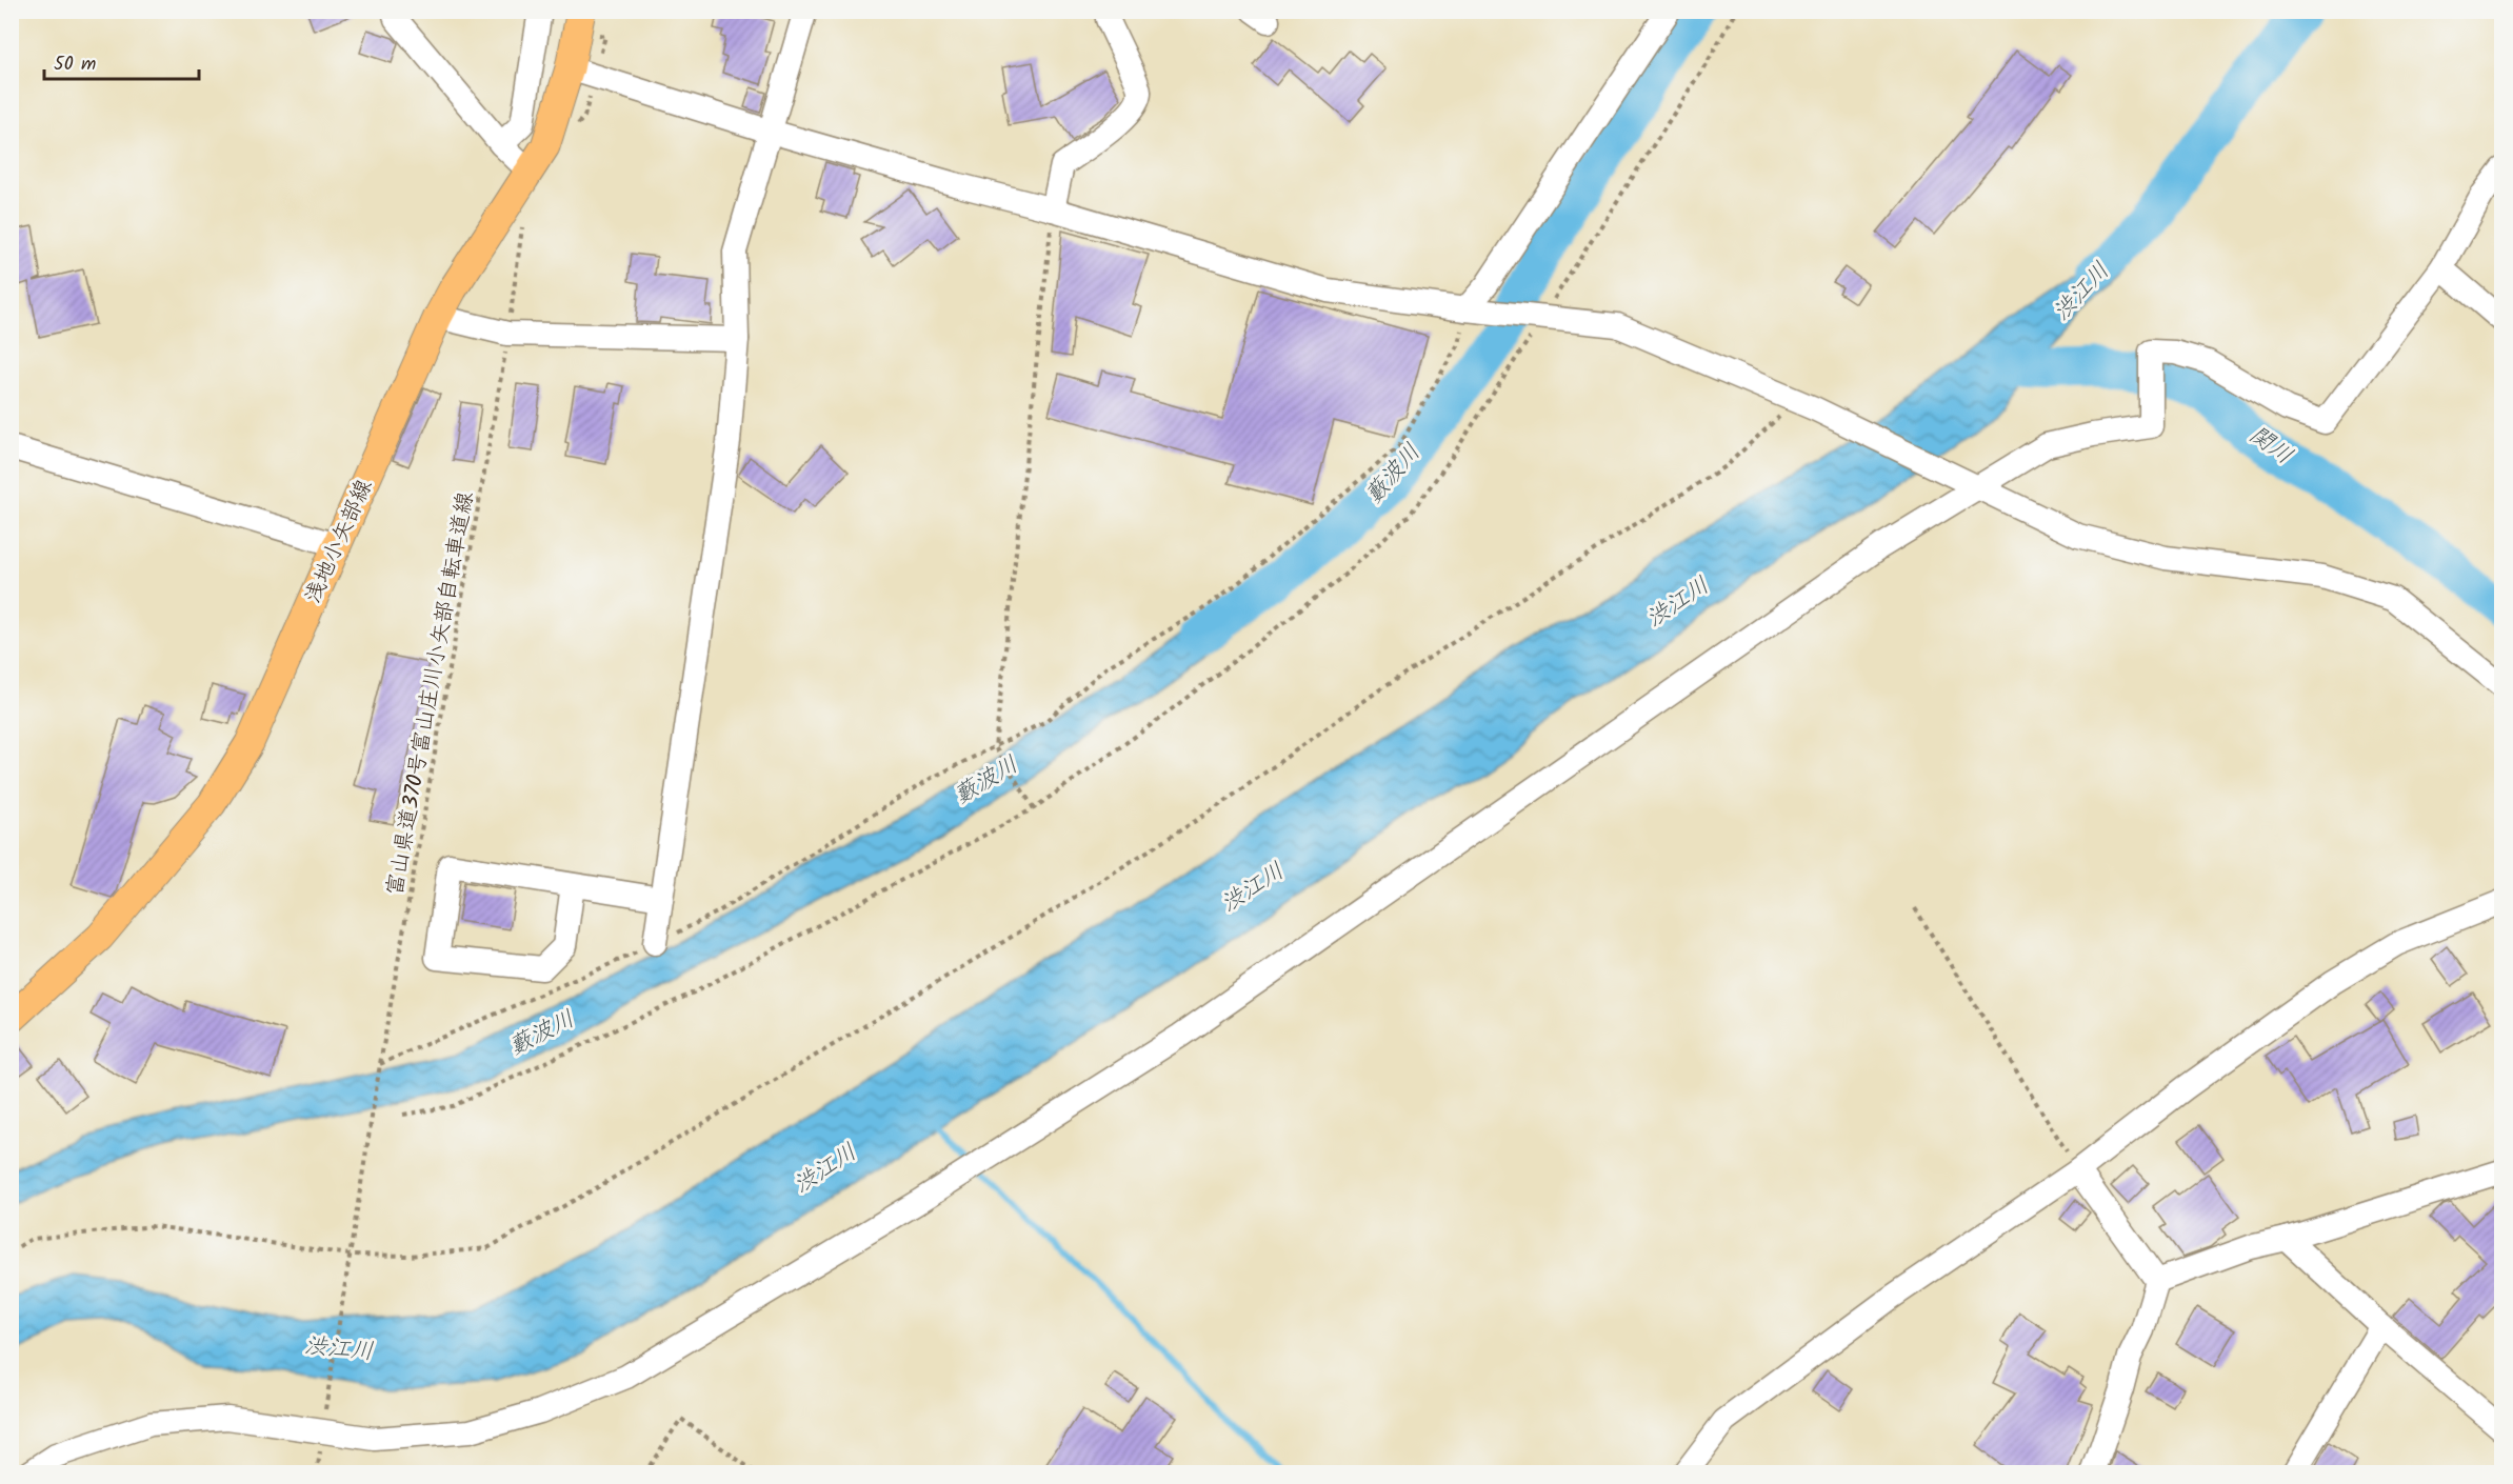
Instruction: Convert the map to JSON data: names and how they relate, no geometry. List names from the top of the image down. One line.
{"streets":{"main road":["浅地小矢部線"],"path":["富山県道370号富山庄川小矢部自転車道線"]},"water":["渋江川","関川","藪波川"],"scale_bar":"50 m"}
